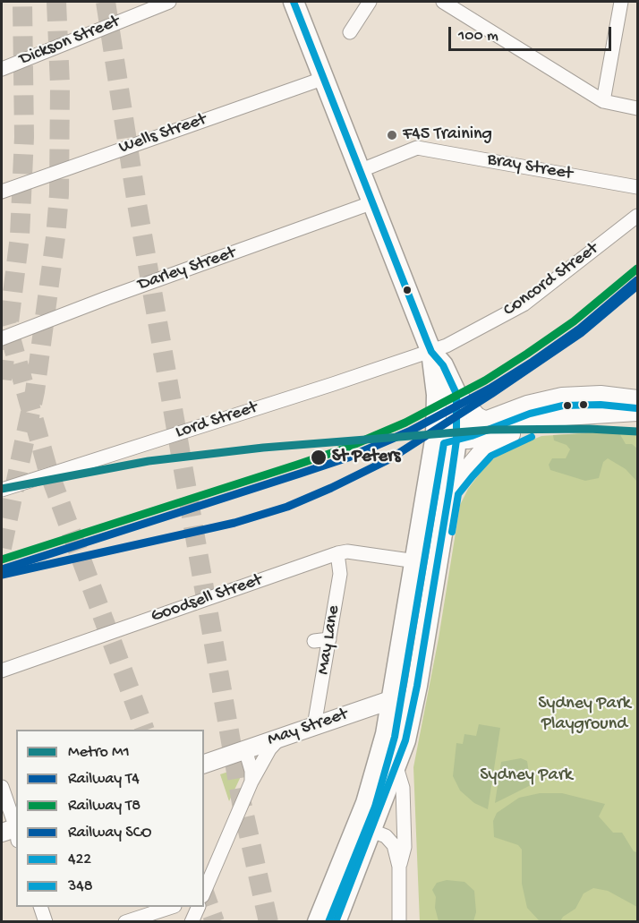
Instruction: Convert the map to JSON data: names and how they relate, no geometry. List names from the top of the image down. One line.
{"streets":{"main road":["May Street"],"street":["Dickson Street","Wells Street","Bray Street","Darley Street","Concord Street","Lord Street","Goodsell Street","May Lane"]},"crossings":[["Concord Street","Lord Street"],["Goodsell Street","May Lane"],["May Lane","May Street"]],"parks":["Sydney Park Playground","Sydney Park"],"places":["F45 Training","St Peters"],"lines":["transit line 422","rail line T8","rail line SCO","rail line T4","transit line 348","metro line M1"],"legend":["Metro M1","Railway T4","Railway T8","Railway SCO","422","348"],"scale_bar":"100 m"}
